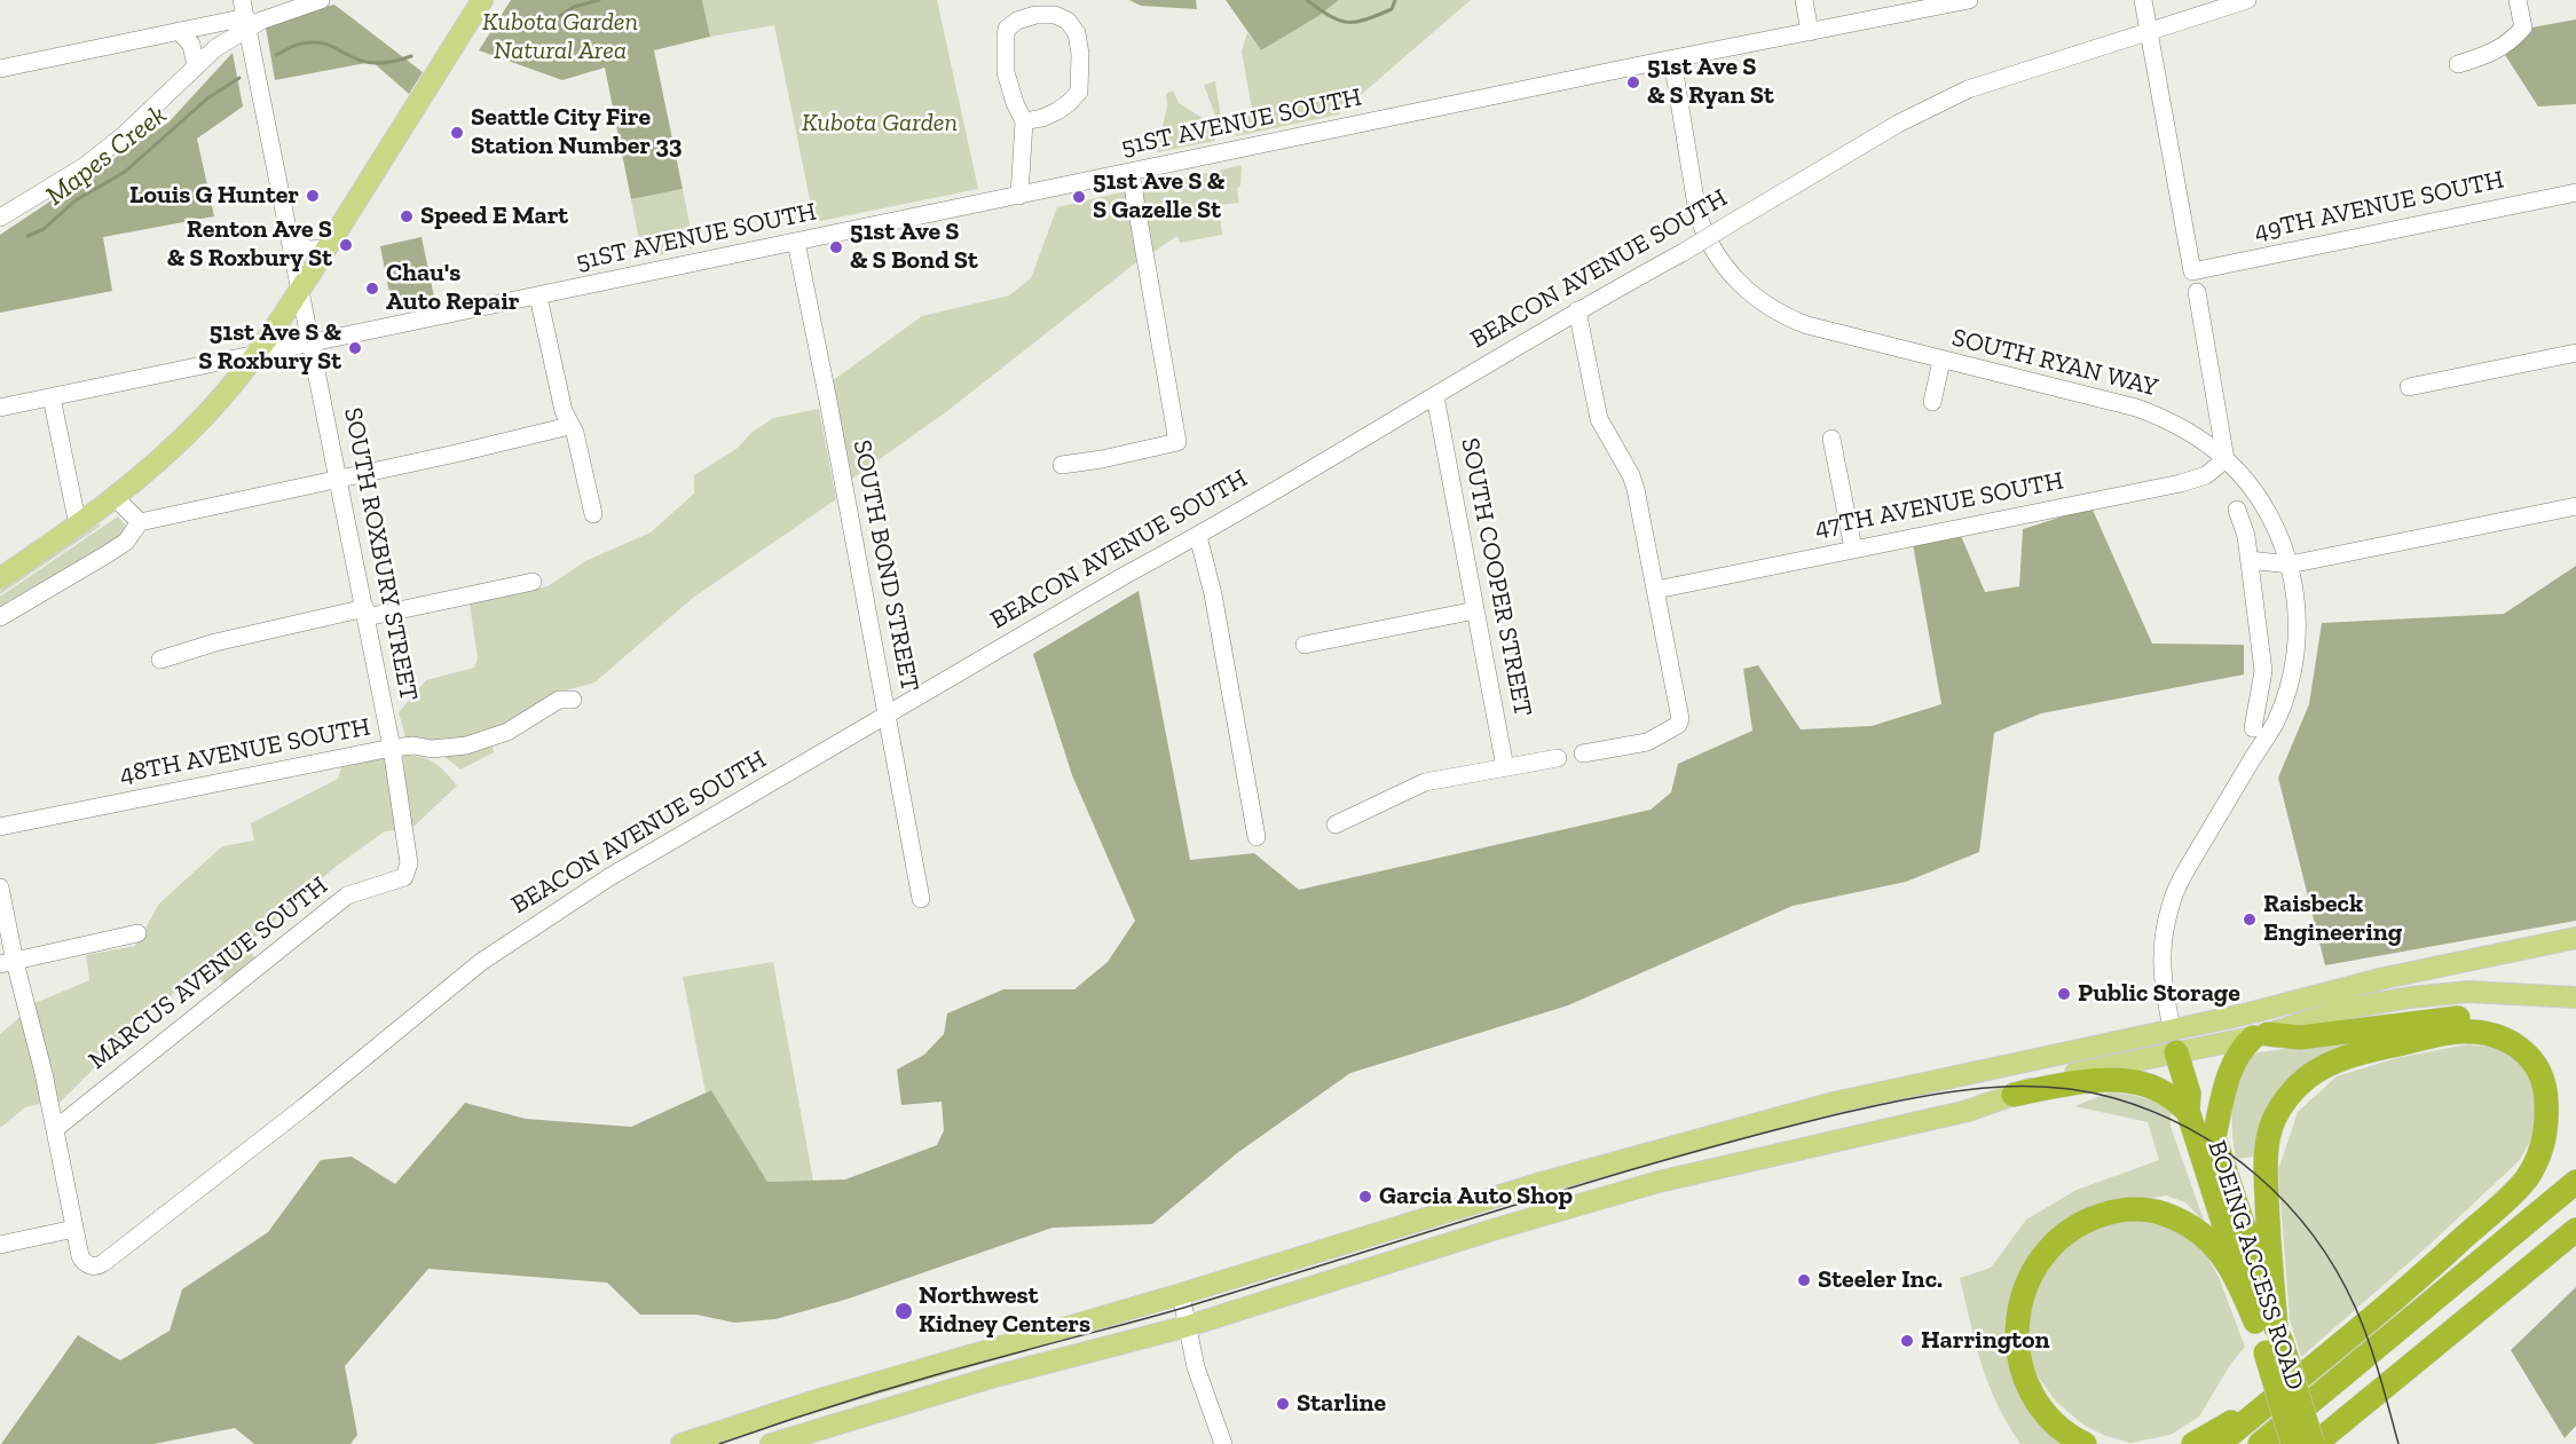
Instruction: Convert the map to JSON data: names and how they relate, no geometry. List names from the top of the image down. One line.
{"streets":{"highway":["BOEING ACCESS ROAD"],"street":["51ST AVENUE SOUTH","49TH AVENUE SOUTH","BEACON AVENUE SOUTH","SOUTH RYAN WAY","47TH AVENUE SOUTH","SOUTH ROXBURY STREET","SOUTH BOND STREET","SOUTH COOPER STREET","48TH AVENUE SOUTH","MARCUS AVENUE SOUTH"]},"crossings":[["51ST AVENUE SOUTH","SOUTH RYAN WAY"],["51ST AVENUE SOUTH","SOUTH ROXBURY STREET"],["51ST AVENUE SOUTH","SOUTH BOND STREET"],["49TH AVENUE SOUTH","BEACON AVENUE SOUTH"],["BEACON AVENUE SOUTH","SOUTH BOND STREET"],["BEACON AVENUE SOUTH","SOUTH COOPER STREET"],["SOUTH RYAN WAY","47TH AVENUE SOUTH"],["SOUTH RYAN WAY","BOEING ACCESS ROAD"],["SOUTH ROXBURY STREET","48TH AVENUE SOUTH"],["SOUTH ROXBURY STREET","MARCUS AVENUE SOUTH"]],"water":["Mapes Creek"],"parks":["Kubota Garden Natural Area","Kubota Garden"],"places":["51st Ave S & S Ryan St","Seattle City Fire Station Number 33","Louis G Hunter","51st Ave S & S Gazelle St","Speed E Mart","Renton Ave S & S Roxbury St","51st Ave S & S Bond St","Chau's Auto Repair","51st Ave S & S Roxbury St","Raisbeck Engineering","Public Storage","Garcia Auto Shop","Steeler Inc.","Northwest Kidney Centers","Harrington","Starline"]}
